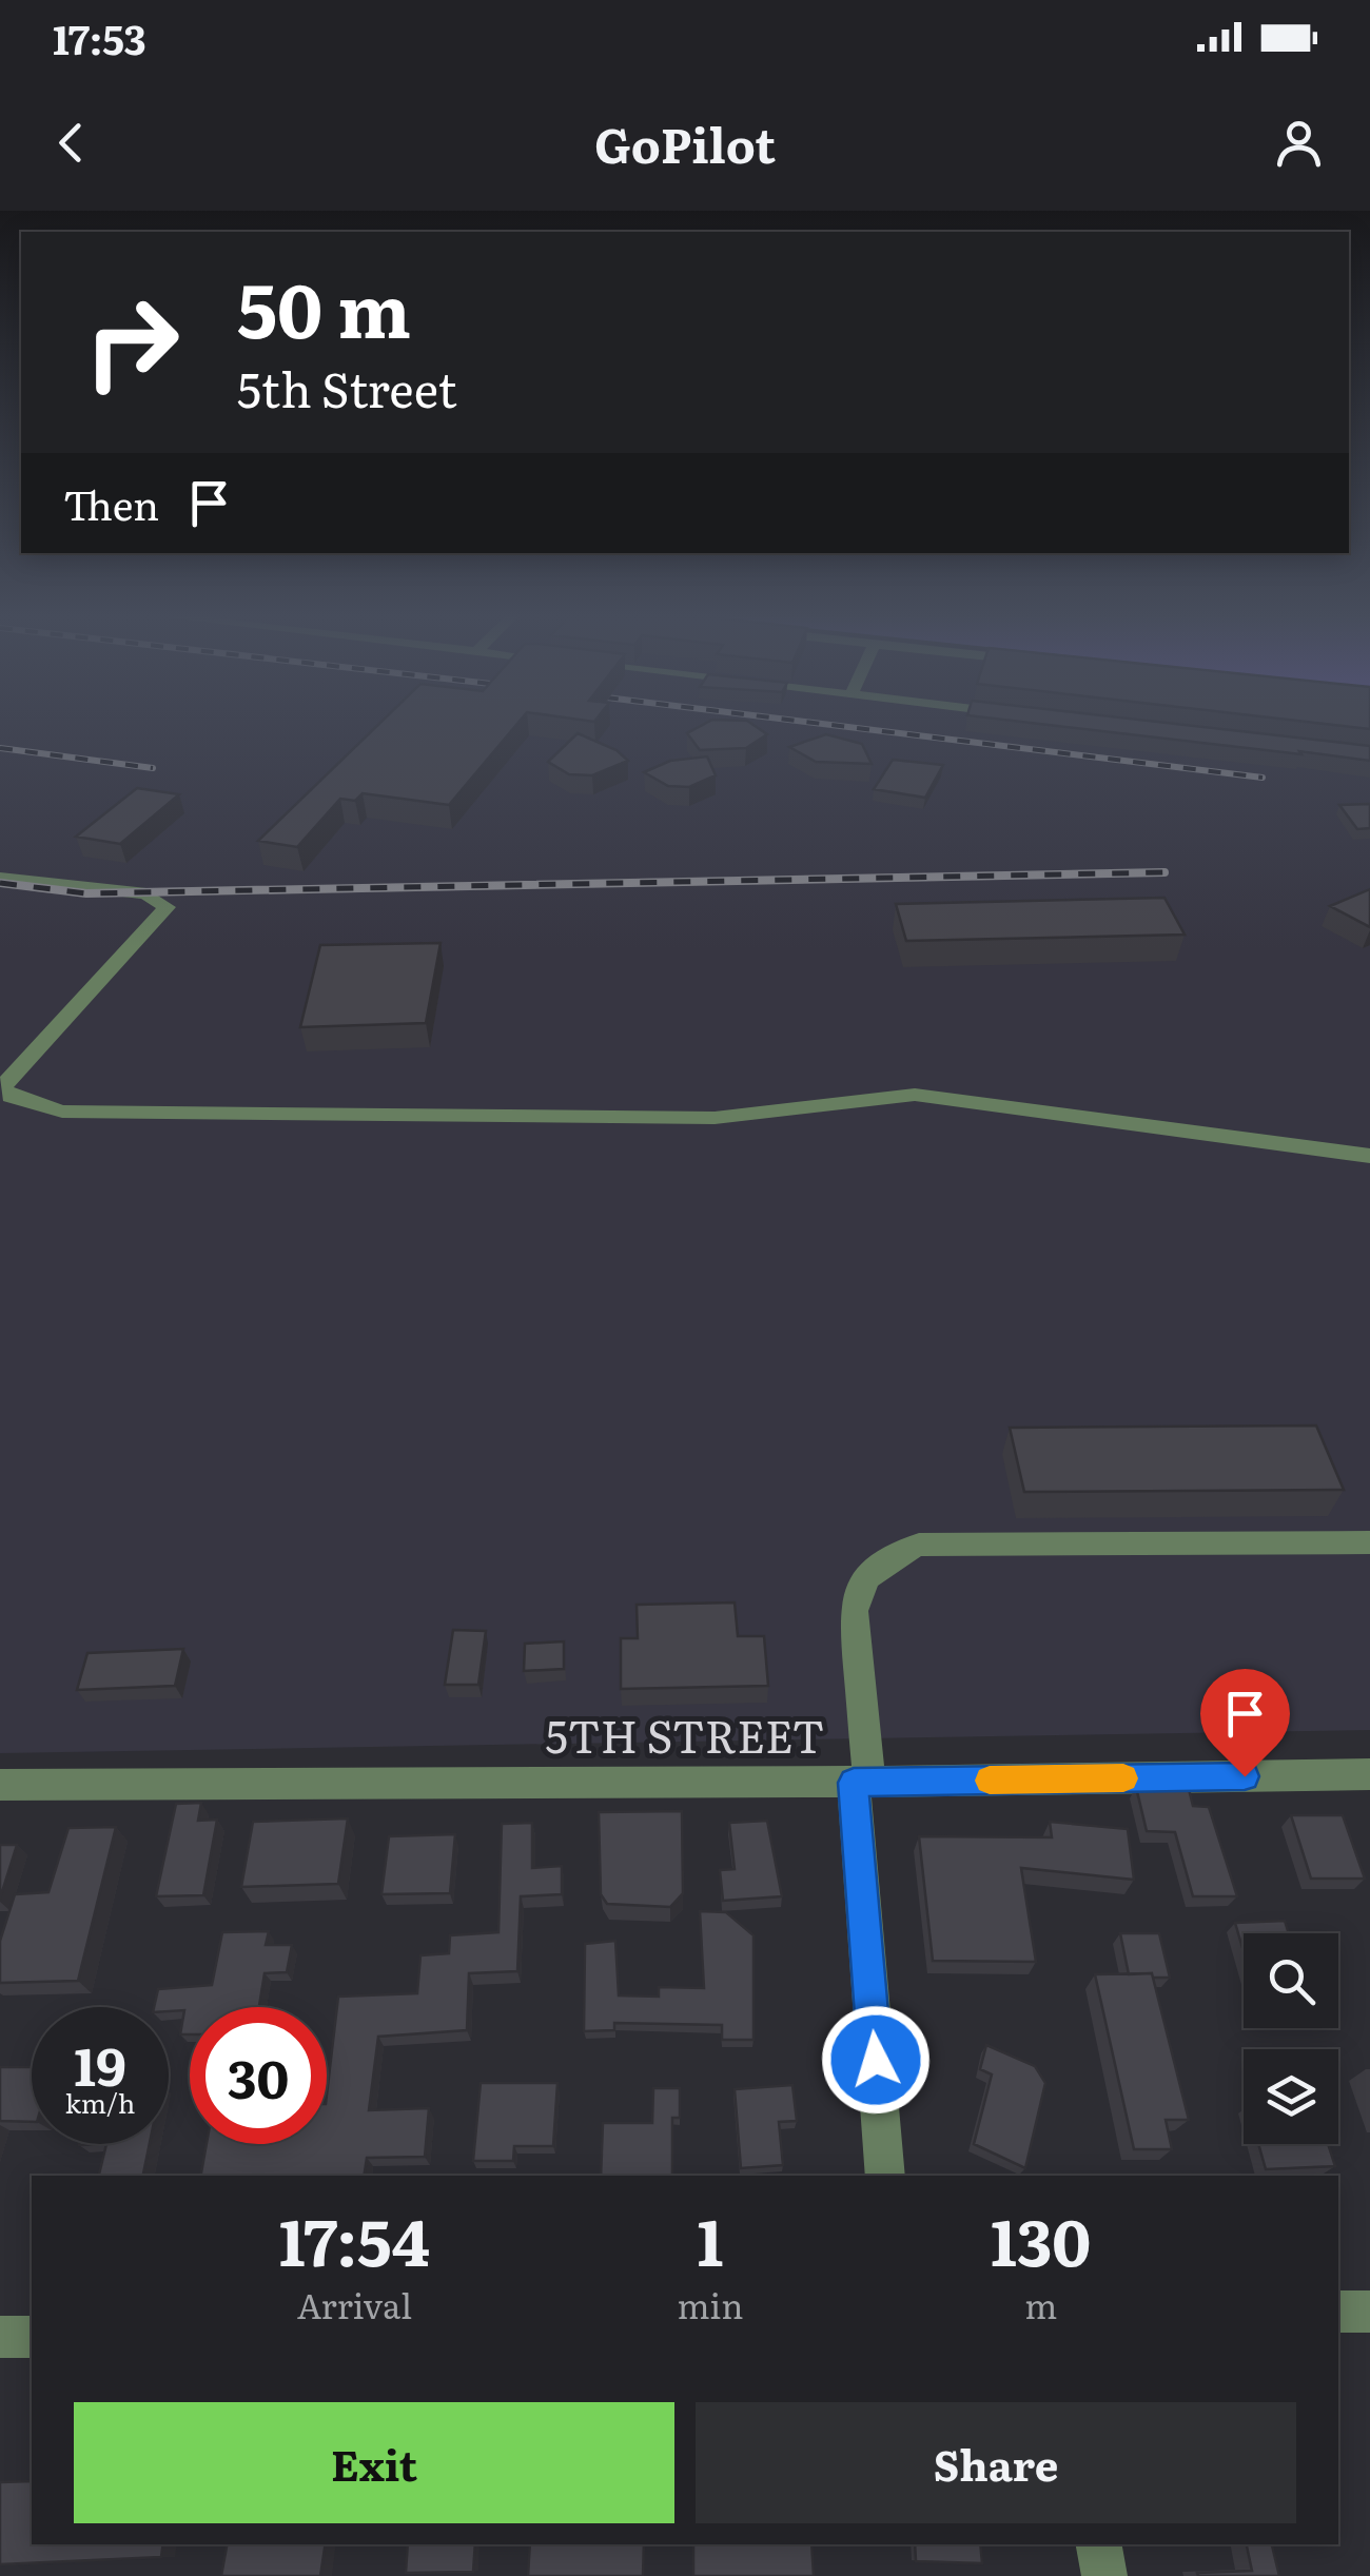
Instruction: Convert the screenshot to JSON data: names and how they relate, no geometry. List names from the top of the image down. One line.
{"streets":{"street":["5TH STREET"]},"page":{"status":"17:53","header":"GoPilot","turn":["50 m","5th Street"],"then":"Then","speed":"19 km/h","limit":"30","eta":["17:54","Arrival","1","min","130","m"],"buttons":["Exit","Share"]}}
